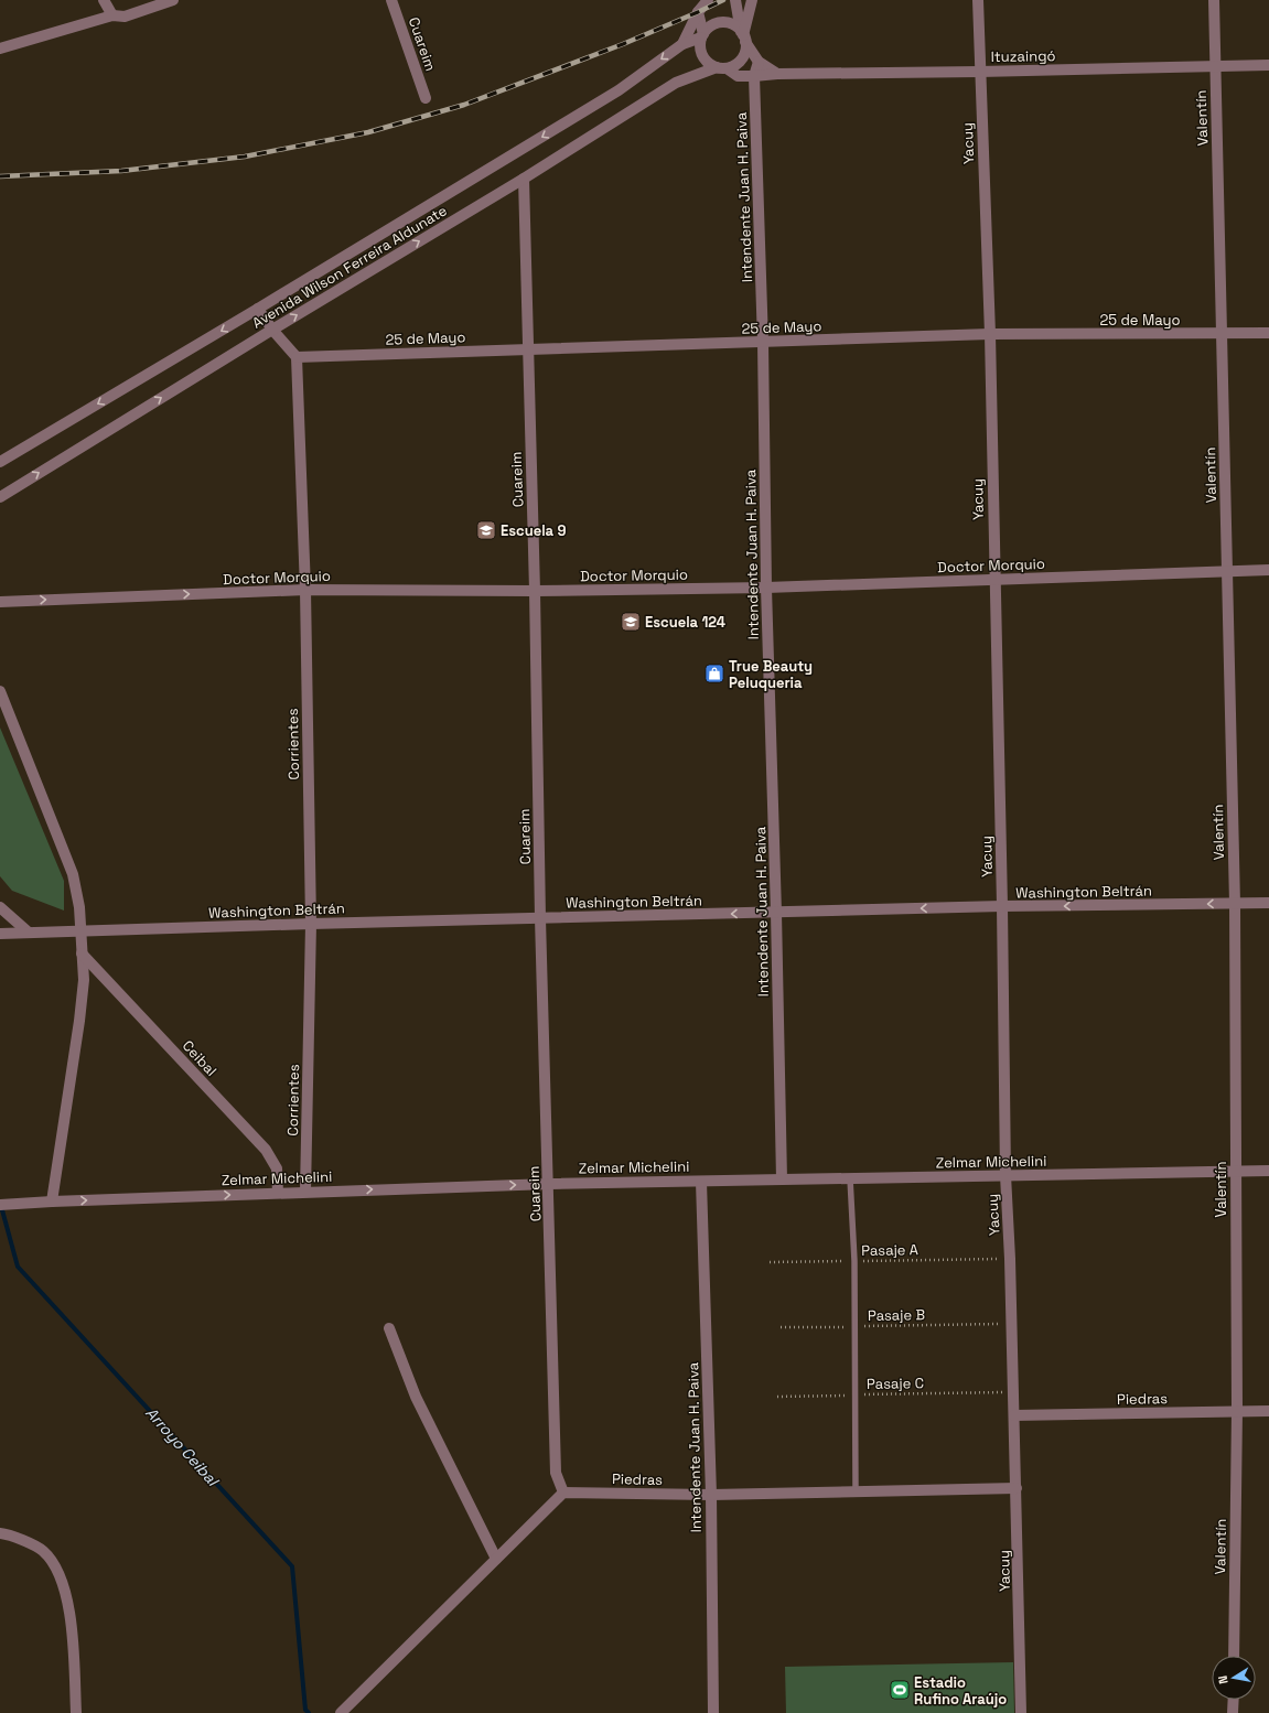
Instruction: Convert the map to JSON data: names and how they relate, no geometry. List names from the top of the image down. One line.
{"streets":{"street":["Cuareim","Ituzaingó","Valentín","Yacuy","Intendente Juan H. Paiva","Avenida Wilson Ferreira Aldunate","25 de Mayo","Doctor Morquio","Corrientes","Washington Beltrán","Ceibal","Zelmar Michelini","Piedras"],"path":["Pasaje A","Pasaje B","Pasaje C"]},"crossings":[["Cuareim","Avenida Wilson Ferreira Aldunate"],["Cuareim","25 de Mayo"],["Cuareim","Doctor Morquio"],["Cuareim","Washington Beltrán"],["Cuareim","Zelmar Michelini"],["Cuareim","Piedras"],["Ituzaingó","Valentín"],["Ituzaingó","Yacuy"],["Ituzaingó","Intendente Juan H. Paiva"],["Ituzaingó","Avenida Wilson Ferreira Aldunate"],["Valentín","25 de Mayo"],["Valentín","Doctor Morquio"],["Valentín","Washington Beltrán"],["Valentín","Zelmar Michelini"],["Valentín","Piedras"],["Yacuy","25 de Mayo"],["Yacuy","Doctor Morquio"],["Yacuy","Washington Beltrán"],["Yacuy","Zelmar Michelini"],["Yacuy","Pasaje A"],["Yacuy","Pasaje B"],["Yacuy","Pasaje C"],["Yacuy","Piedras"],["Intendente Juan H. Paiva","25 de Mayo"],["Intendente Juan H. Paiva","Doctor Morquio"],["Intendente Juan H. Paiva","Washington Beltrán"],["Intendente Juan H. Paiva","Zelmar Michelini"],["Intendente Juan H. Paiva","Piedras"],["25 de Mayo","Corrientes"],["Doctor Morquio","Corrientes"],["Corrientes","Washington Beltrán"],["Corrientes","Zelmar Michelini"],["Ceibal","Zelmar Michelini"]],"one_way":["Washington Beltrán","Zelmar Michelini"],"water":["Arroyo Ceibal"],"places":{"school or university":["Escuela 9","Escuela 124"],"shop":["True Beauty Peluqueria"],"sports":["Estadio Rufino Araújo"]},"north":"left"}
